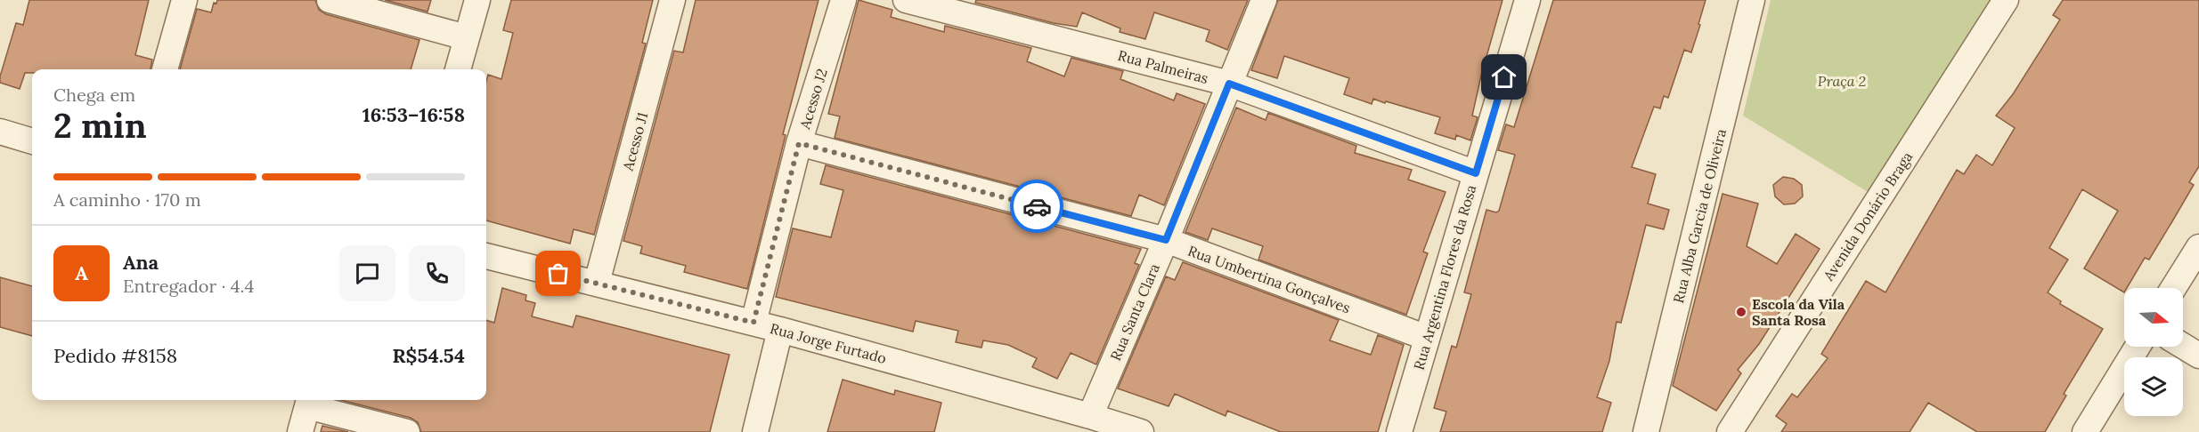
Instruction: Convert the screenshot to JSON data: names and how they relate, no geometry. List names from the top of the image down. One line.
{"streets":{"street":["Rua Palmeiras","Acesso J2","Acesso J1","Rua Alba Garcia de Oliveira","Avenida Donário Braga","Rua Argentina Flores da Rosa","Rua Umbertina Gonçalves","Rua Santa Clara","Rua Jorge Furtado"]},"crossings":[["Rua Palmeiras","Rua Argentina Flores da Rosa"],["Rua Palmeiras","Rua Santa Clara"],["Acesso J2","Rua Umbertina Gonçalves"],["Acesso J2","Rua Jorge Furtado"],["Acesso J1","Rua Jorge Furtado"],["Rua Argentina Flores da Rosa","Rua Umbertina Gonçalves"],["Rua Umbertina Gonçalves","Rua Santa Clara"],["Rua Santa Clara","Rua Jorge Furtado"]],"parks":["Praça 2"],"places":["Escola da Vila Santa Rosa"],"north":"right","page":{"heading":["2 min","Chega em","16:53–16:58"],"panel":["Ana","Entregador · 4.4","Pedido #8158","R$54.54"],"bar":"A caminho · 170 m","round":"A"}}
